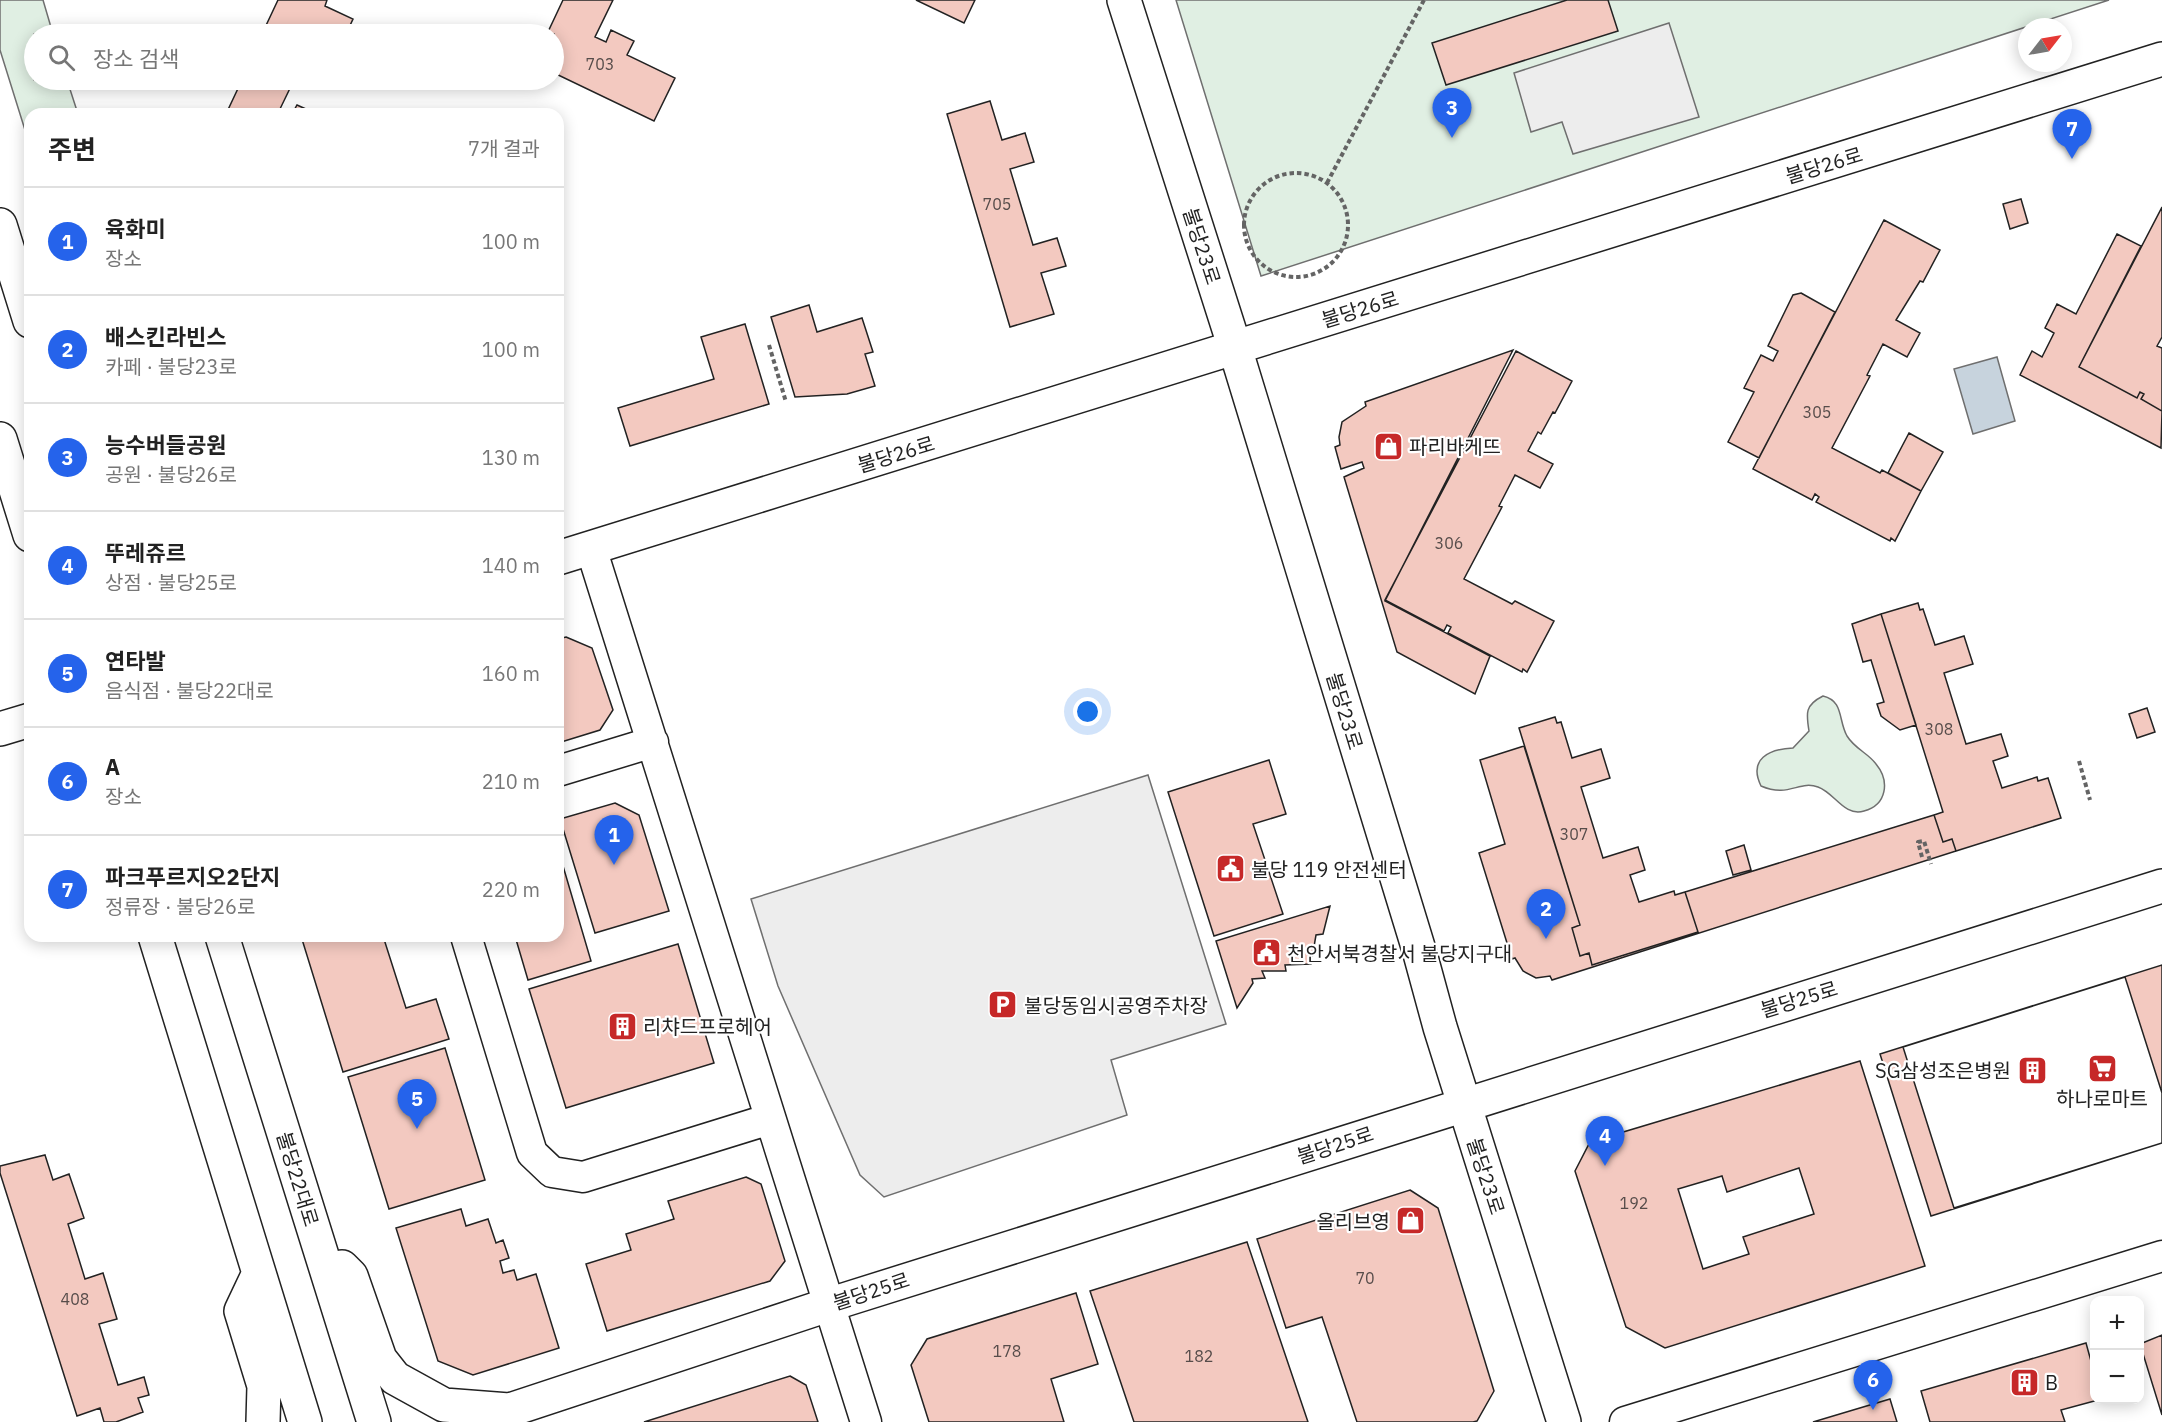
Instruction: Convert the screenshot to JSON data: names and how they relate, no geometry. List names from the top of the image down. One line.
{"streets":{"street":["불당26로","불당23로","불당25로","불당22대로"]},"crossings":[["불당26로","불당23로"],["불당23로","불당25로"]],"places":{"shop":["파리바게뜨","올리브영"],"public building":["불당 119 안전센터","천안서북경찰서 불당지구대"],"parking":["불당동임시공영주차장"],"building":["리챠드프로헤어","SG삼성조은병원","B"],"supermarket":["하나로마트"]},"house_numbers":["703","705","305","306","308","307","192","70","408","178","182"],"north":"top right","page":{"search":"장소 검색","pins":["3","7","1","2","5","4","6"],"heading":["주변","7개 결과"],"list":[{"mark":"1","name":"육화미","note":"장소","value":"100 m"},{"mark":"2","name":"배스킨라빈스","note":"카페 · 불당23로","value":"100 m"},{"mark":"3","name":"능수버들공원","note":"공원 · 불당26로","value":"130 m"},{"mark":"4","name":"뚜레쥬르","note":"상점 · 불당25로","value":"140 m"},{"mark":"5","name":"연타발","note":"음식점 · 불당22대로","value":"160 m"},{"mark":"6","name":"A","note":"장소","value":"210 m"},{"mark":"7","name":"파크푸르지오2단지","note":"정류장 · 불당26로","value":"220 m"}],"map_buttons":["+","−"]}}
